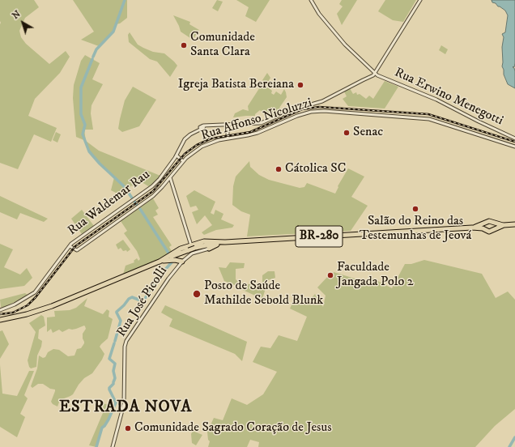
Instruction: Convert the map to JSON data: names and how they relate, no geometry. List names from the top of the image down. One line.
{"streets":{"highway":["BR-280"],"street":["Rua Erwino Menegotti","Rua Affonso Nicoluzzi","Rua Waldemar Rau","Rua José Picolli"]},"crossings":[["Rua Erwino Menegotti","Rua Waldemar Rau"],["Rua Affonso Nicoluzzi","Rua Waldemar Rau"]],"districts":["ESTRADA NOVA"],"places":["Comunidade Santa Clara","Igreja Batista Bereiana","Senac","Cátolica SC","Salão do Reino das Testemunhas de Jeová","Faculdade Jangada Polo 2","Posto de Saúde Mathilde Sebold Blunk","Comunidade Sagrado Coração de Jesus"],"north":"top left"}
